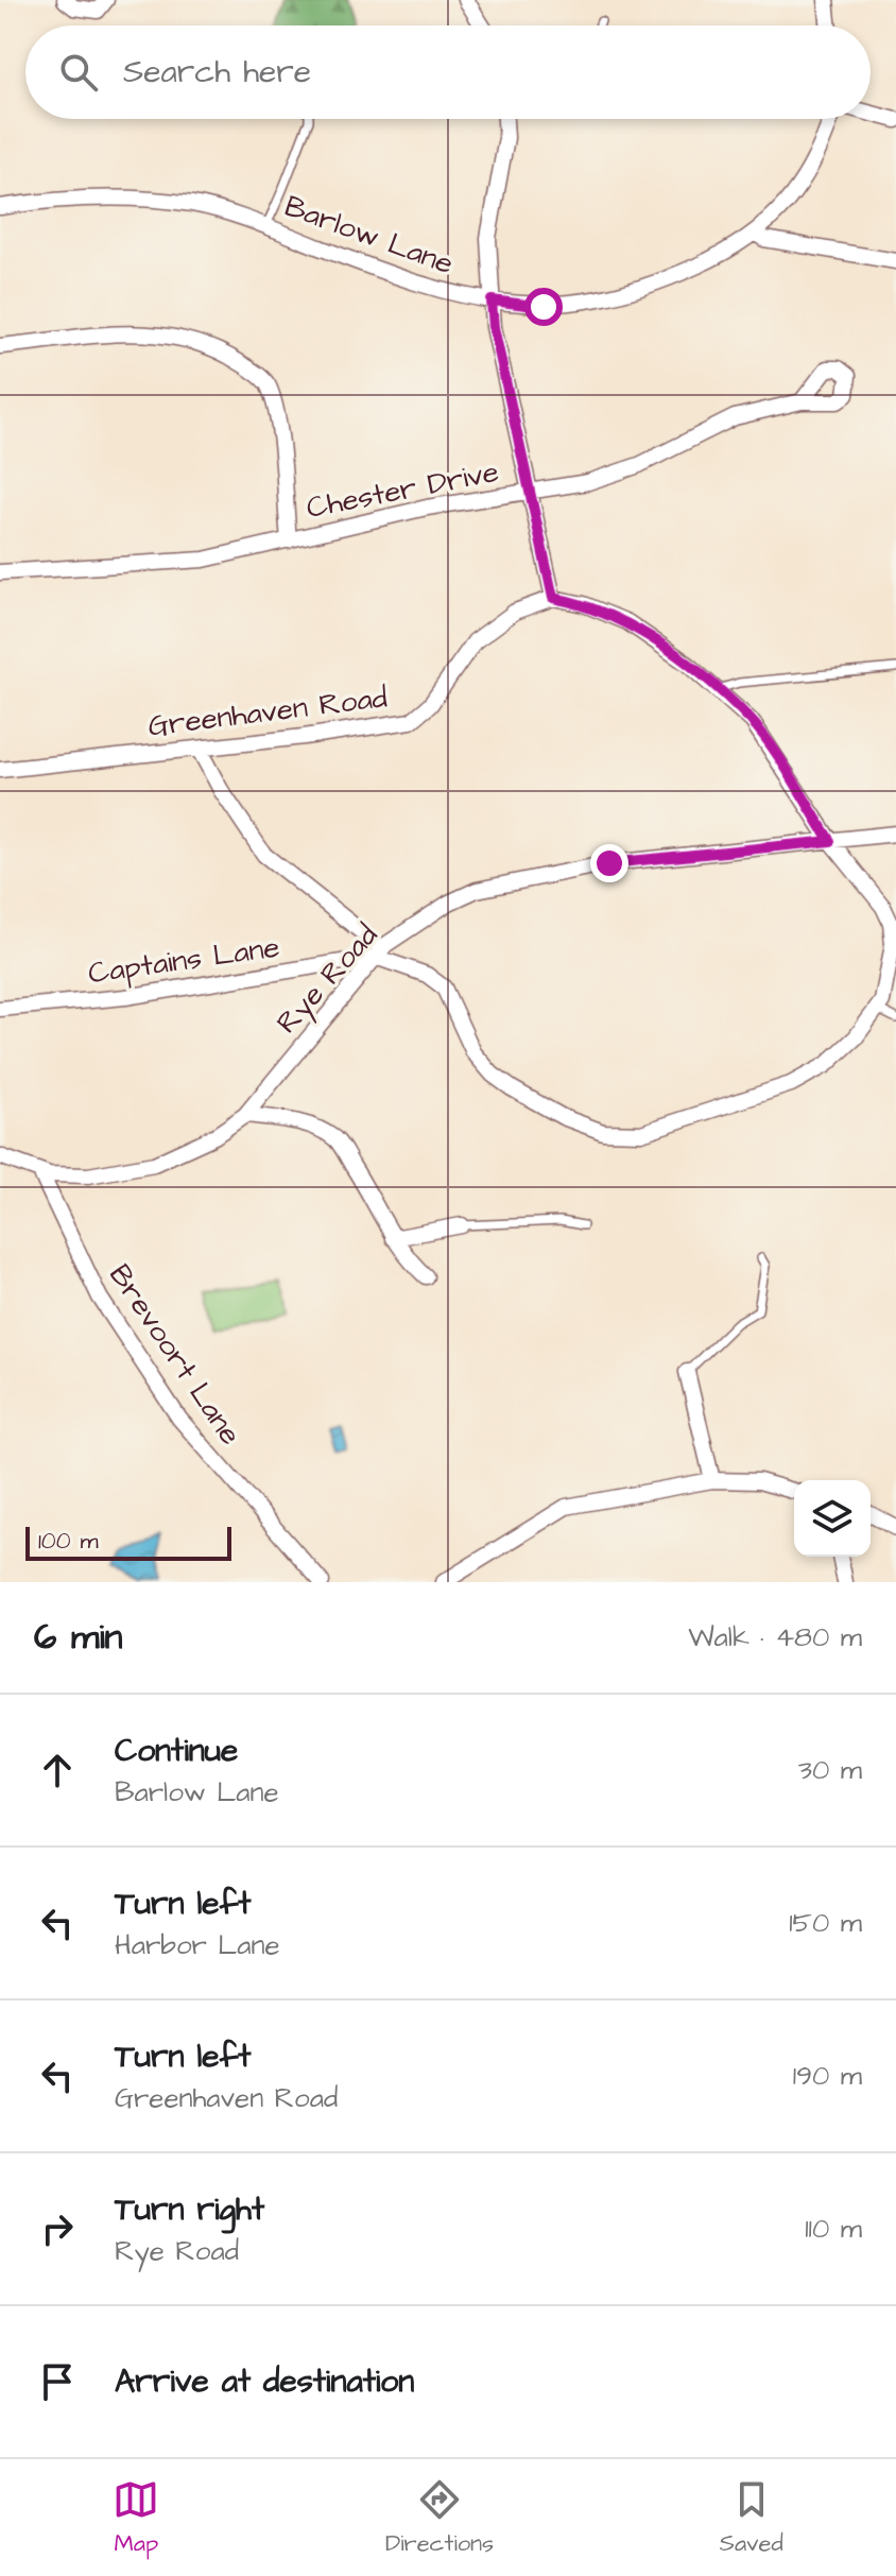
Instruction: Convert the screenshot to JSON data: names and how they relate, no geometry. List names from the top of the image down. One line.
{"streets":{"street":["Barlow Lane","Chester Drive","Greenhaven Road","Captains Lane","Rye Road","Brevoort Lane"]},"crossings":[["Captains Lane","Rye Road"],["Rye Road","Brevoort Lane"]],"scale_bar":"100 m","page":{"search":"Search here","scale":"100 m","heading":["6 min","Walk · 480 m"],"list":[["Continue","Barlow Lane","30 m"],["Turn left","Harbor Lane","150 m"],["Turn left","Greenhaven Road","190 m"],["Turn right","Rye Road","110 m"],"Arrive at destination"],"nav":["Map","Directions","Saved"]}}
